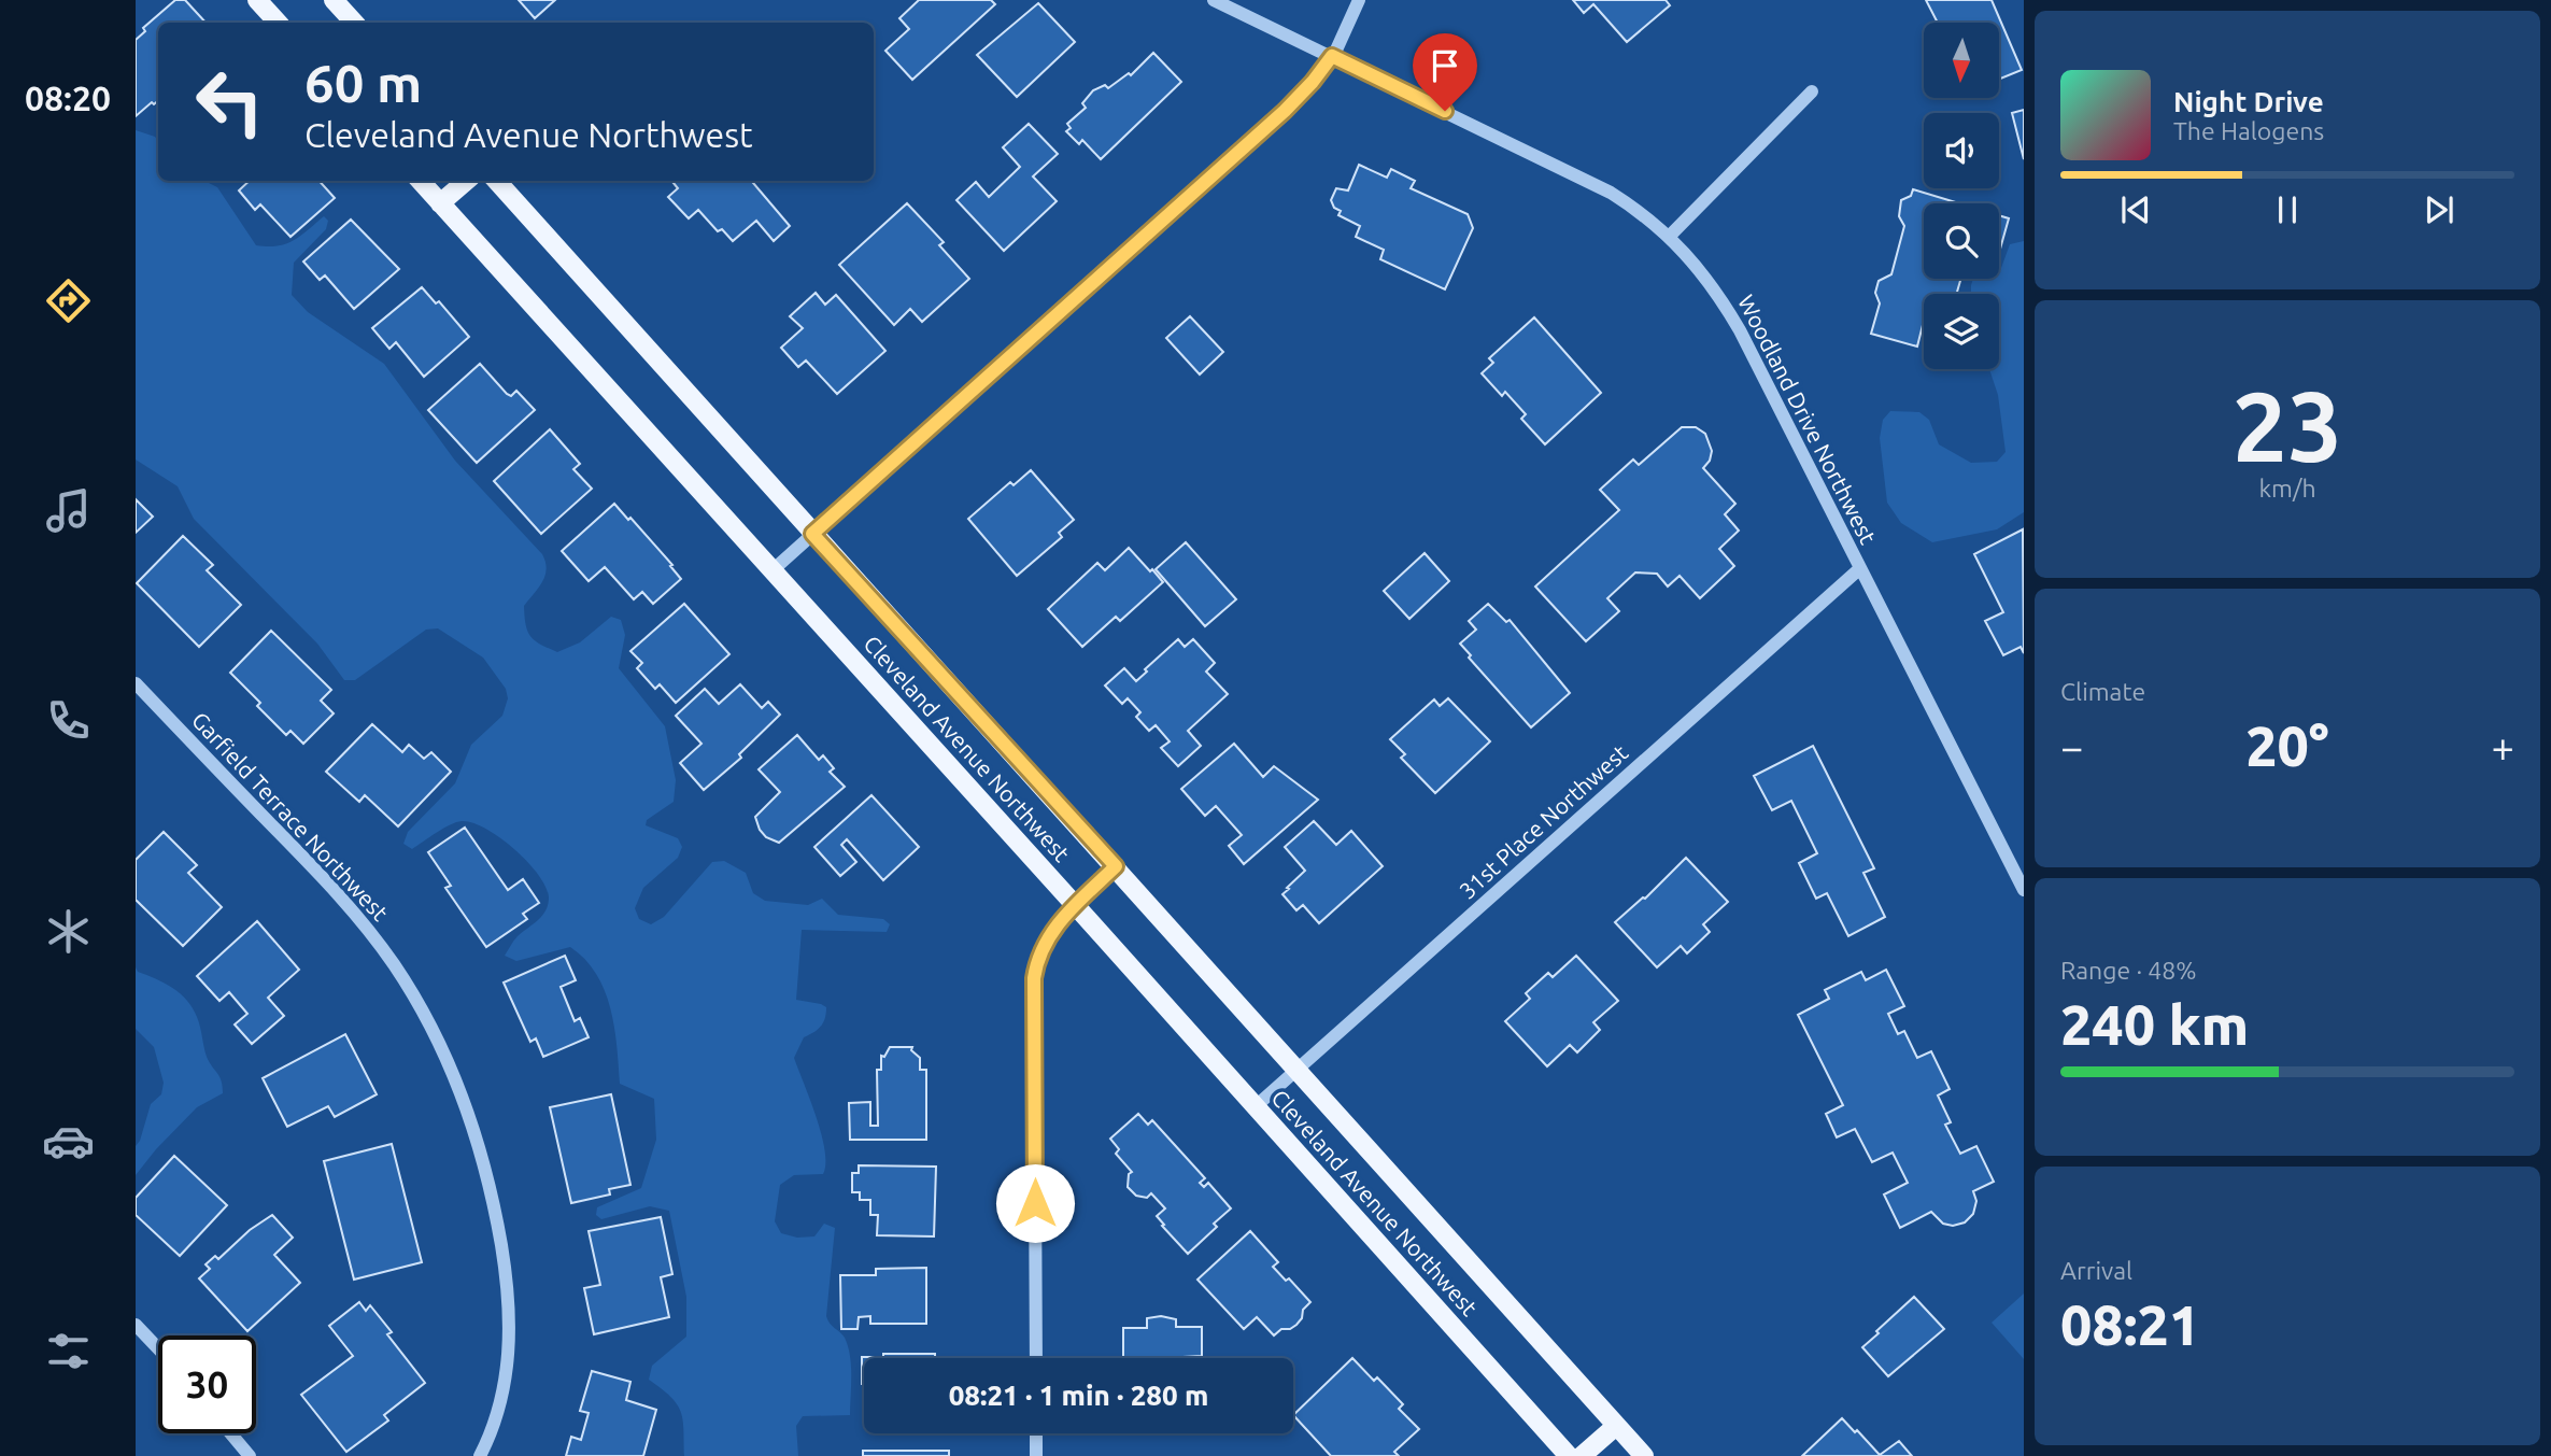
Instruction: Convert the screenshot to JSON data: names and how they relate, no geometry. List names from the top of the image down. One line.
{"streets":{"main road":["Cleveland Avenue Northwest"],"street":["Woodland Drive Northwest","Garfield Terrace Northwest","31st Place Northwest"]},"crossings":[["Woodland Drive Northwest","31st Place Northwest"],["Cleveland Avenue Northwest","31st Place Northwest"]],"north":"bottom","page":{"tabs":"08:20","turn":["60 m","Cleveland Avenue Northwest"],"song":["Night Drive","The Halogens"],"tile":[["23","km/h"],"Climate",["Range · 48%","240 km"],["Arrival","08:21"]],"heat":["−","20°","+"],"limit":"30","trip":"08:21 · 1 min · 280 m"}}
